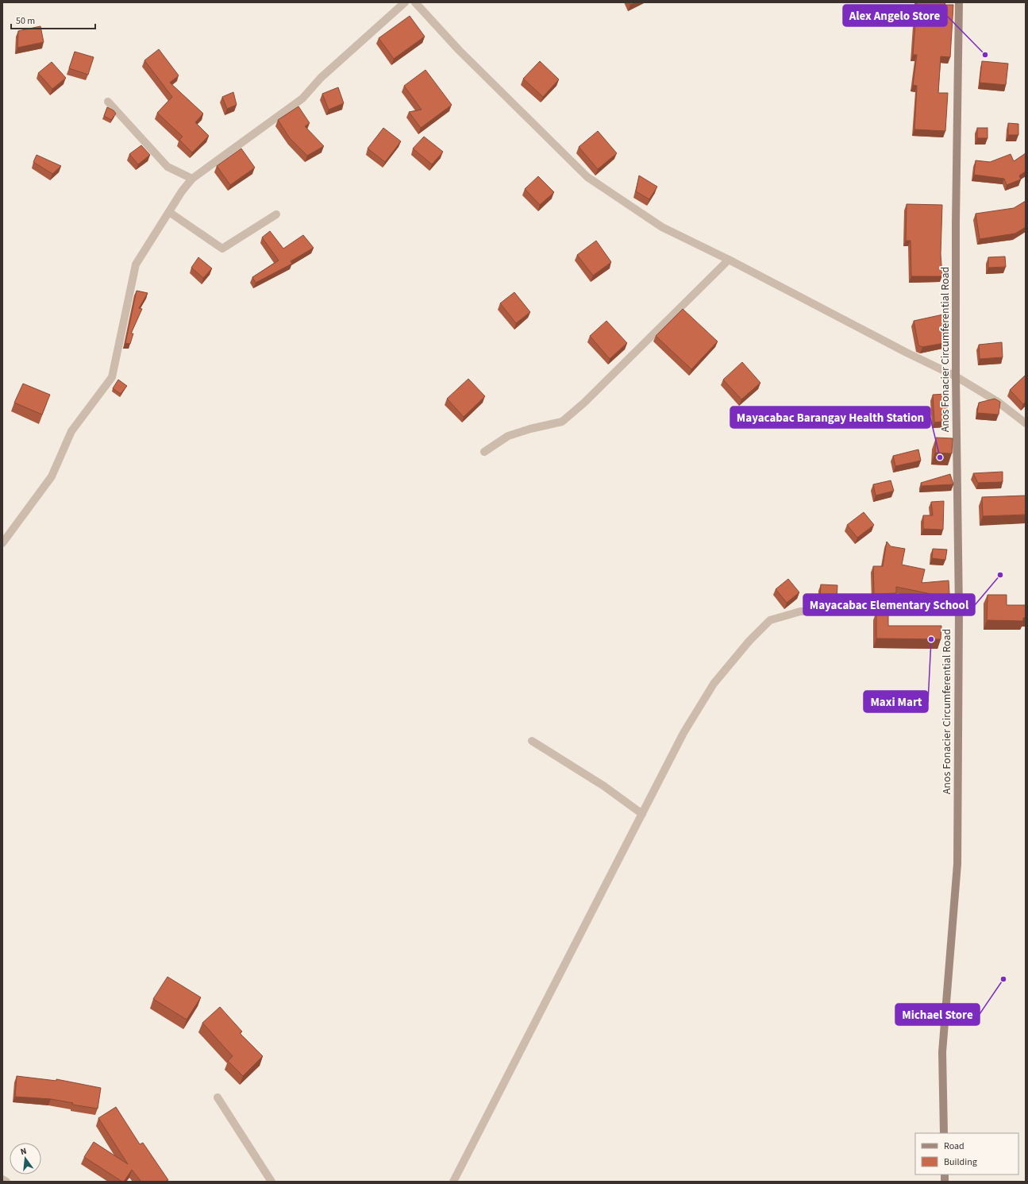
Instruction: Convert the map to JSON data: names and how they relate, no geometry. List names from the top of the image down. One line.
{"streets":{"main road":["Anos Fonacier Circumferential Road"]},"places":["Alex Angelo Store","Mayacabac Barangay Health Station","Mayacabac Elementary School","Maxi Mart","Michael Store"],"legend":["Road","Building"],"scale_bar":"50 m","north":"top"}
